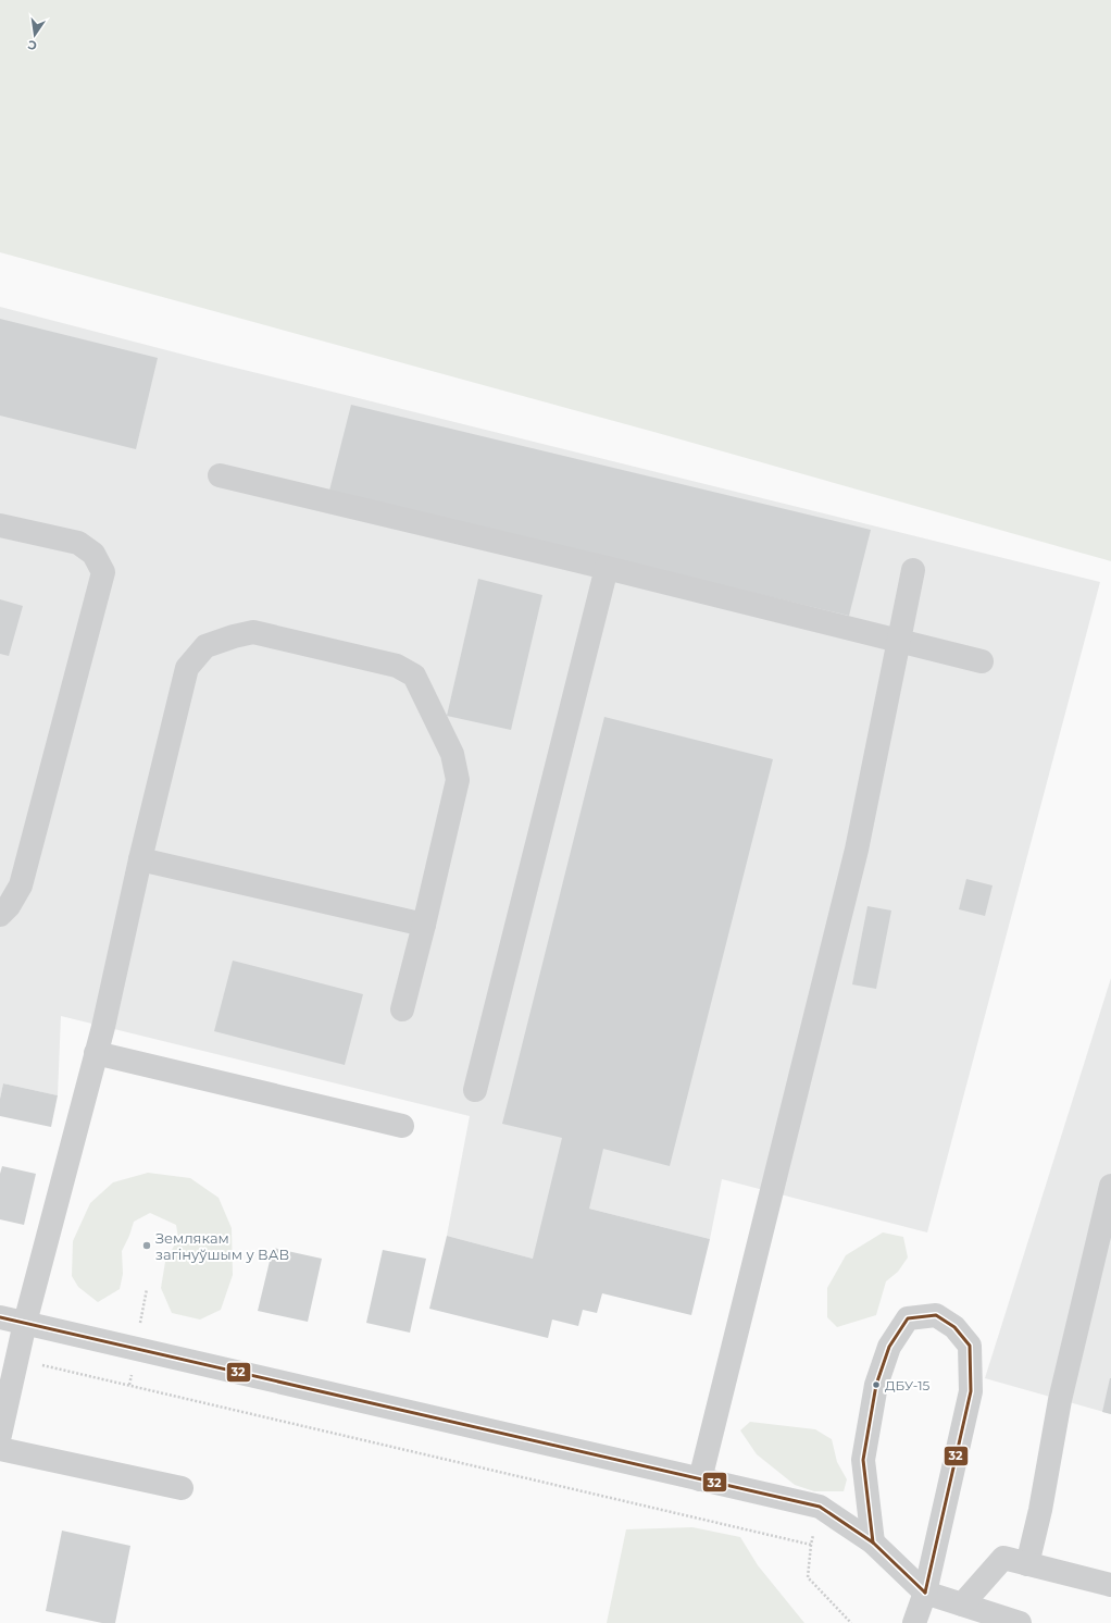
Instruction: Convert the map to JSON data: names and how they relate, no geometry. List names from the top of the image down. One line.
{"places":["Землякам загінуўшым у ВАВ","ДБУ-15"],"lines":["transit line 32"],"north":"bottom"}
